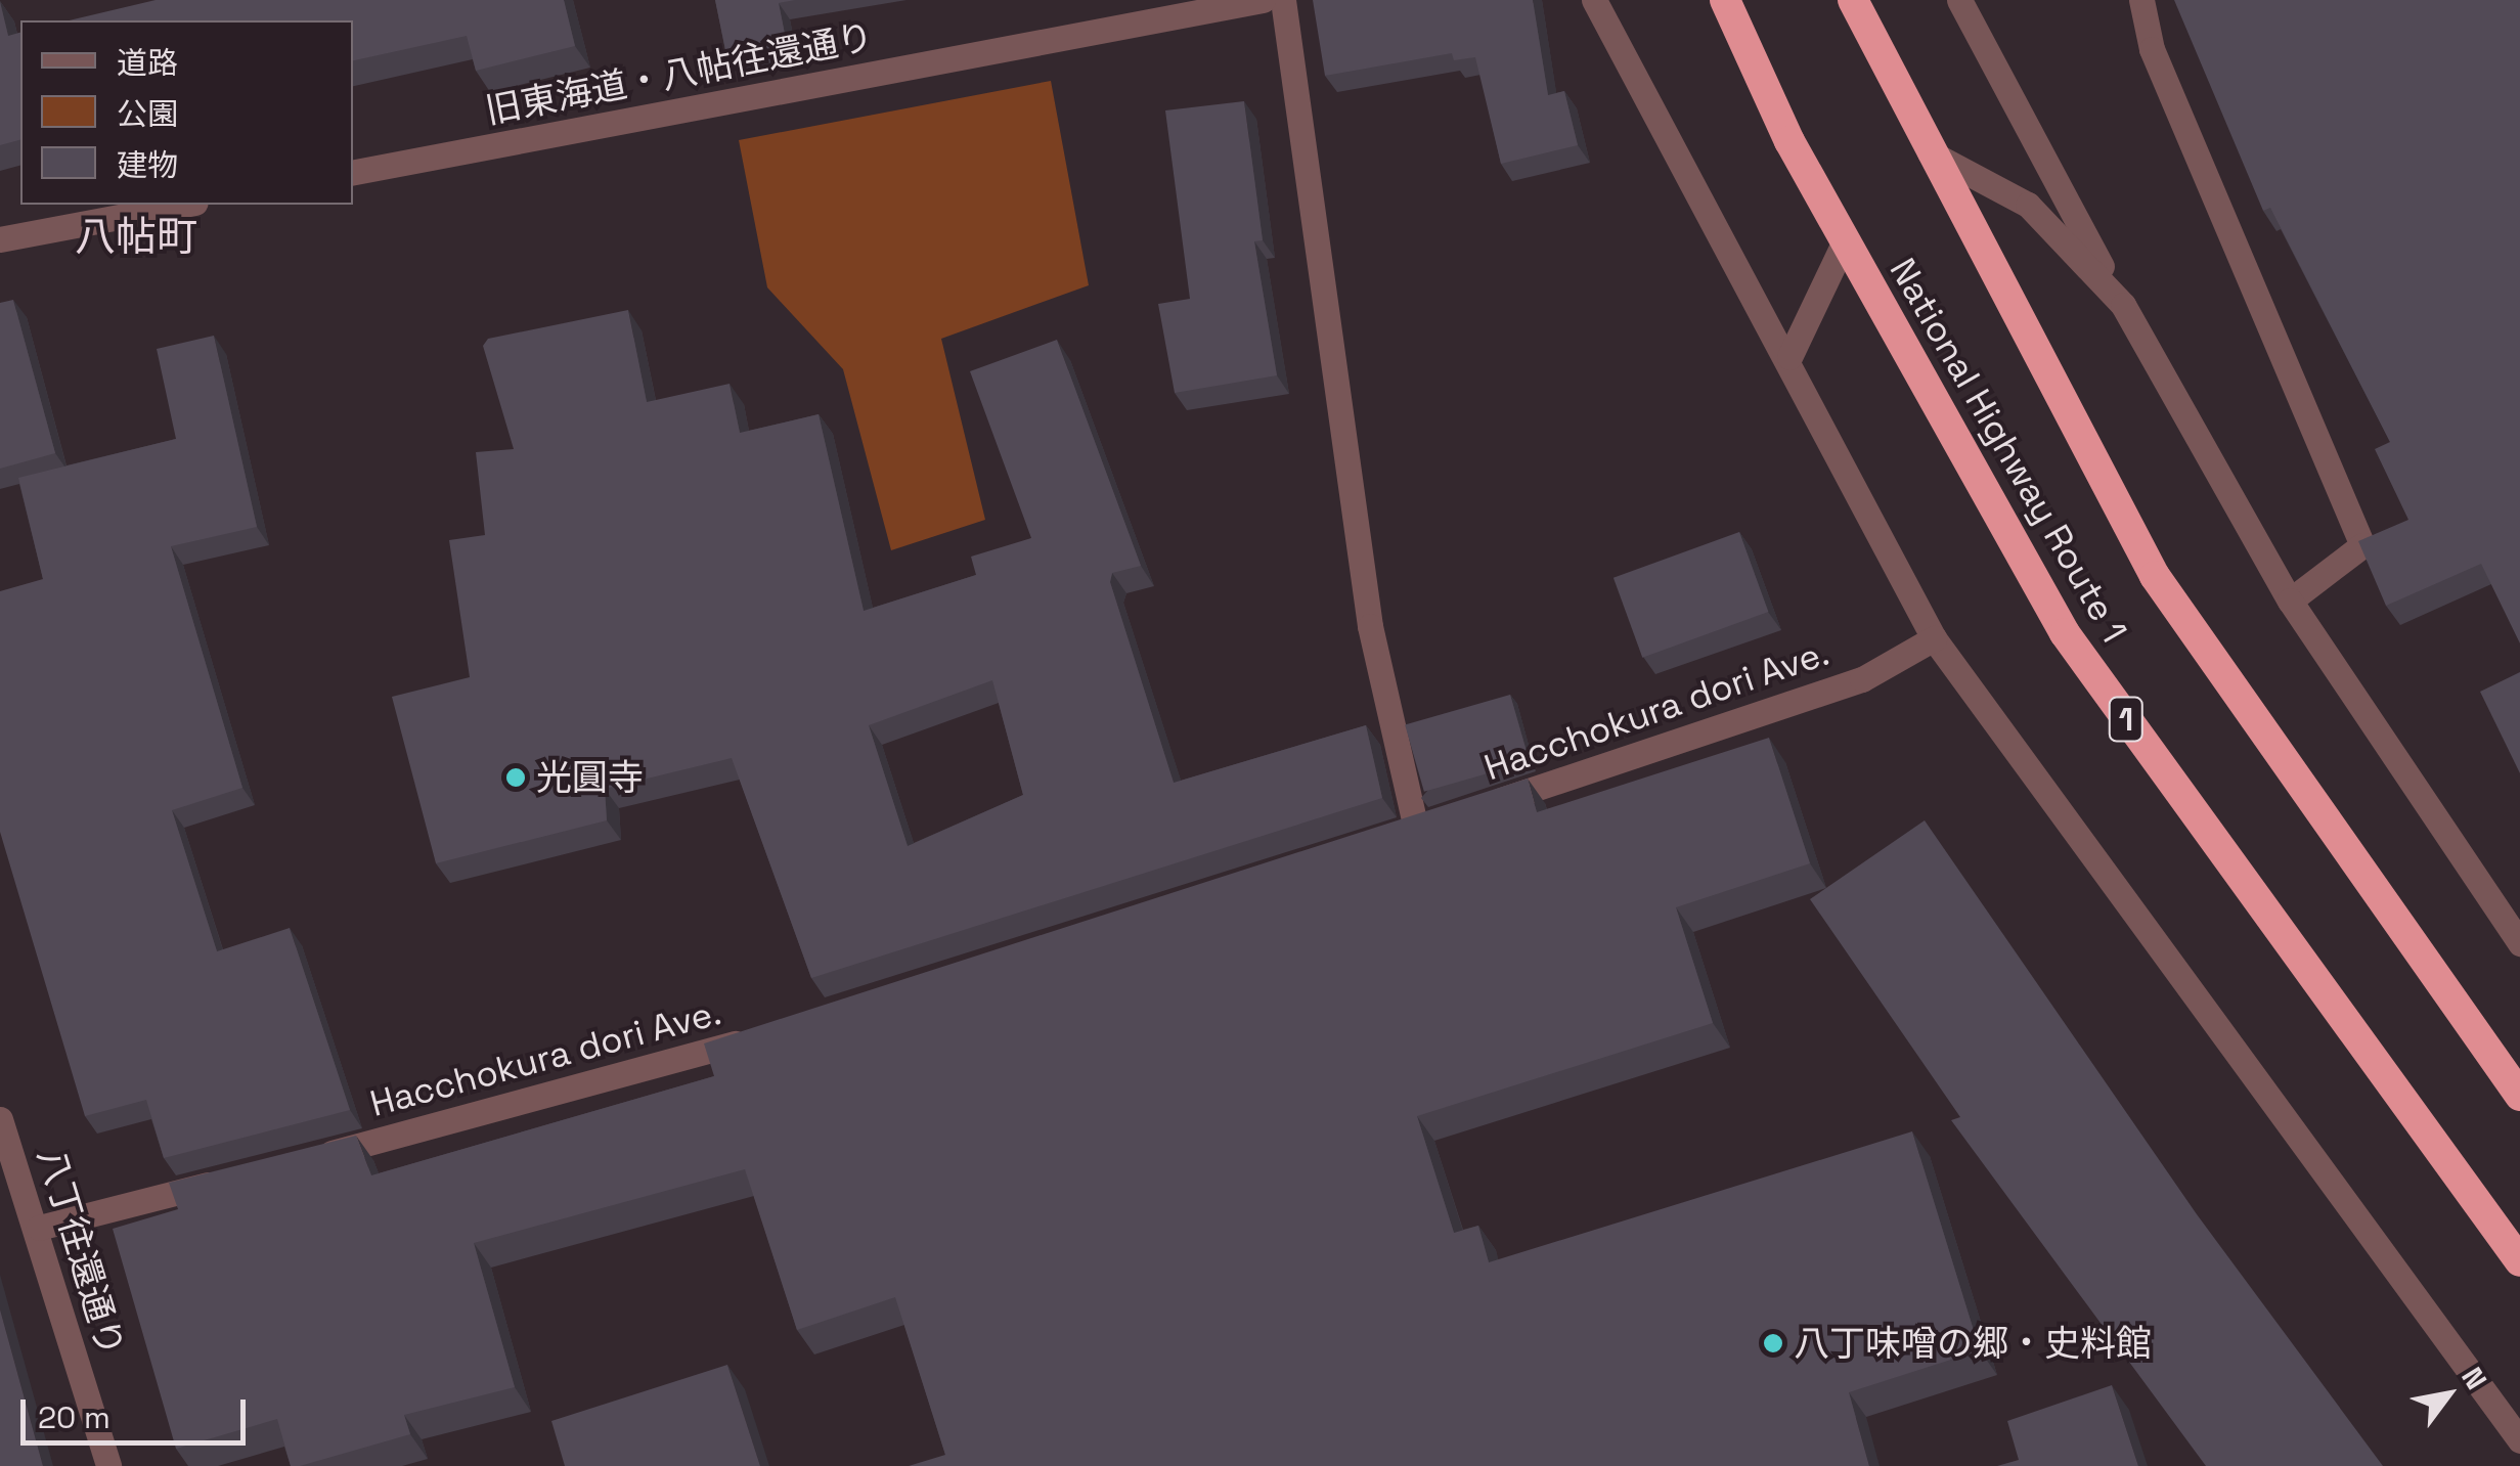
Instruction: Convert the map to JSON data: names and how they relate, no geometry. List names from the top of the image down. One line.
{"streets":{"highway":["National Highway Route 1","1"],"street":["旧東海道・八帖往還通り","Hacchokura dori Ave.","八丁往還通り"]},"districts":["八帖町"],"places":["光圓寺","八丁味噌の郷・史料館"],"legend":["道路","公園","建物"],"scale_bar":"20 m","north":"top right"}
